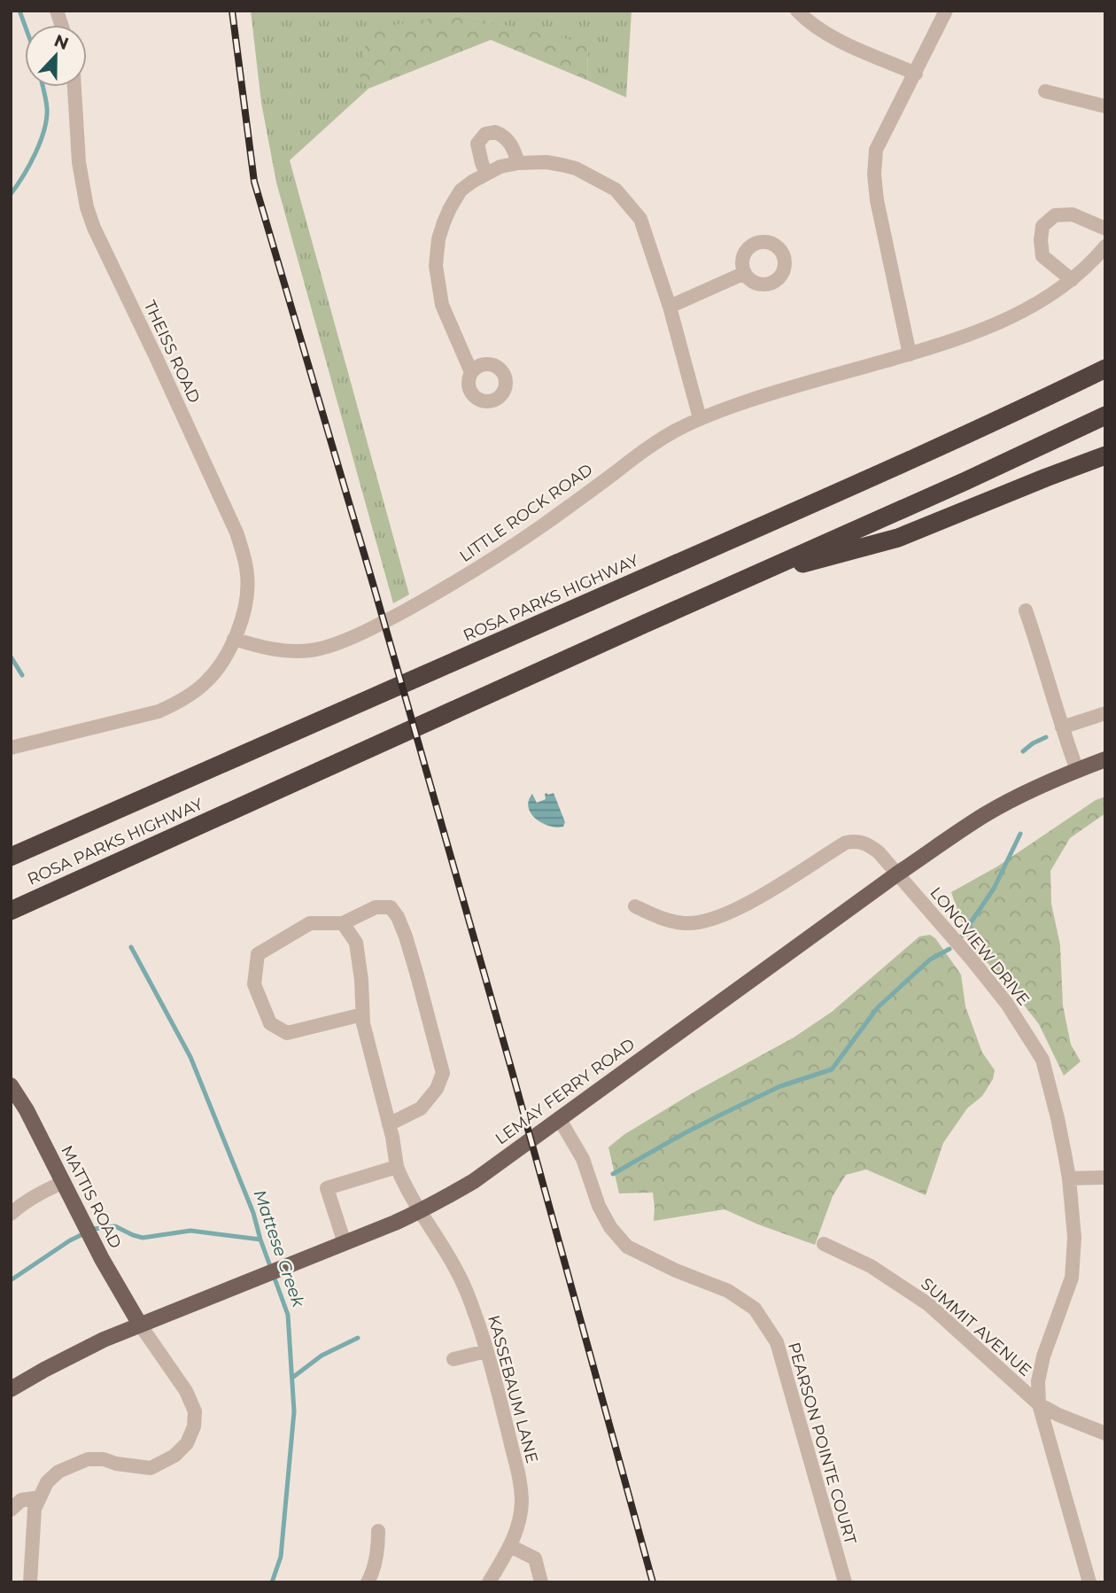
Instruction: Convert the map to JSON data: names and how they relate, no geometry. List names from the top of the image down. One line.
{"streets":{"highway":["ROSA PARKS HIGHWAY"],"main road":["LEMAY FERRY ROAD","MATTIS ROAD"],"street":["THEISS ROAD","LITTLE ROCK ROAD","LONGVIEW DRIVE","SUMMIT AVENUE","KASSEBAUM LANE","PEARSON POINTE COURT"]},"crossings":[["THEISS ROAD","LITTLE ROCK ROAD"],["LONGVIEW DRIVE","LEMAY FERRY ROAD"],["LONGVIEW DRIVE","SUMMIT AVENUE"],["LEMAY FERRY ROAD","MATTIS ROAD"],["LEMAY FERRY ROAD","KASSEBAUM LANE"],["LEMAY FERRY ROAD","PEARSON POINTE COURT"]],"water":["Mattese Creek"],"north":"top"}
